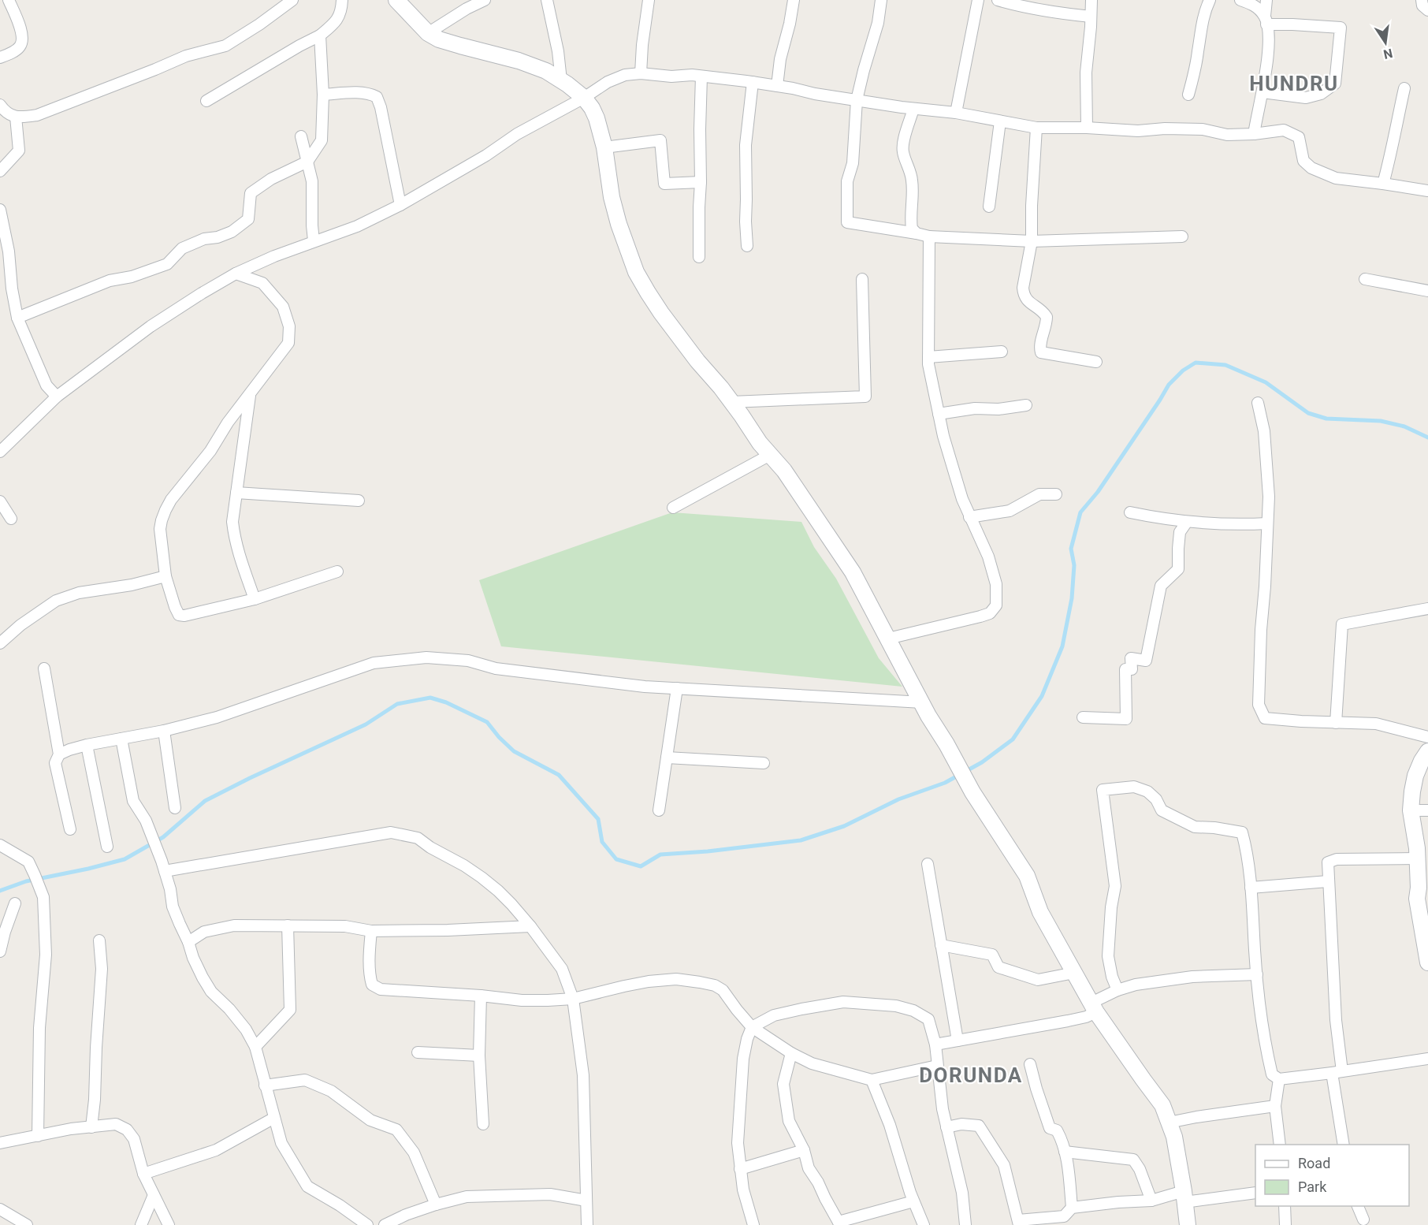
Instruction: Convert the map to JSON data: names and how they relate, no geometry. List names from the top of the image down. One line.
{"districts":["HUNDRU","DORUNDA"],"legend":["Road","Park"],"north":"bottom"}
